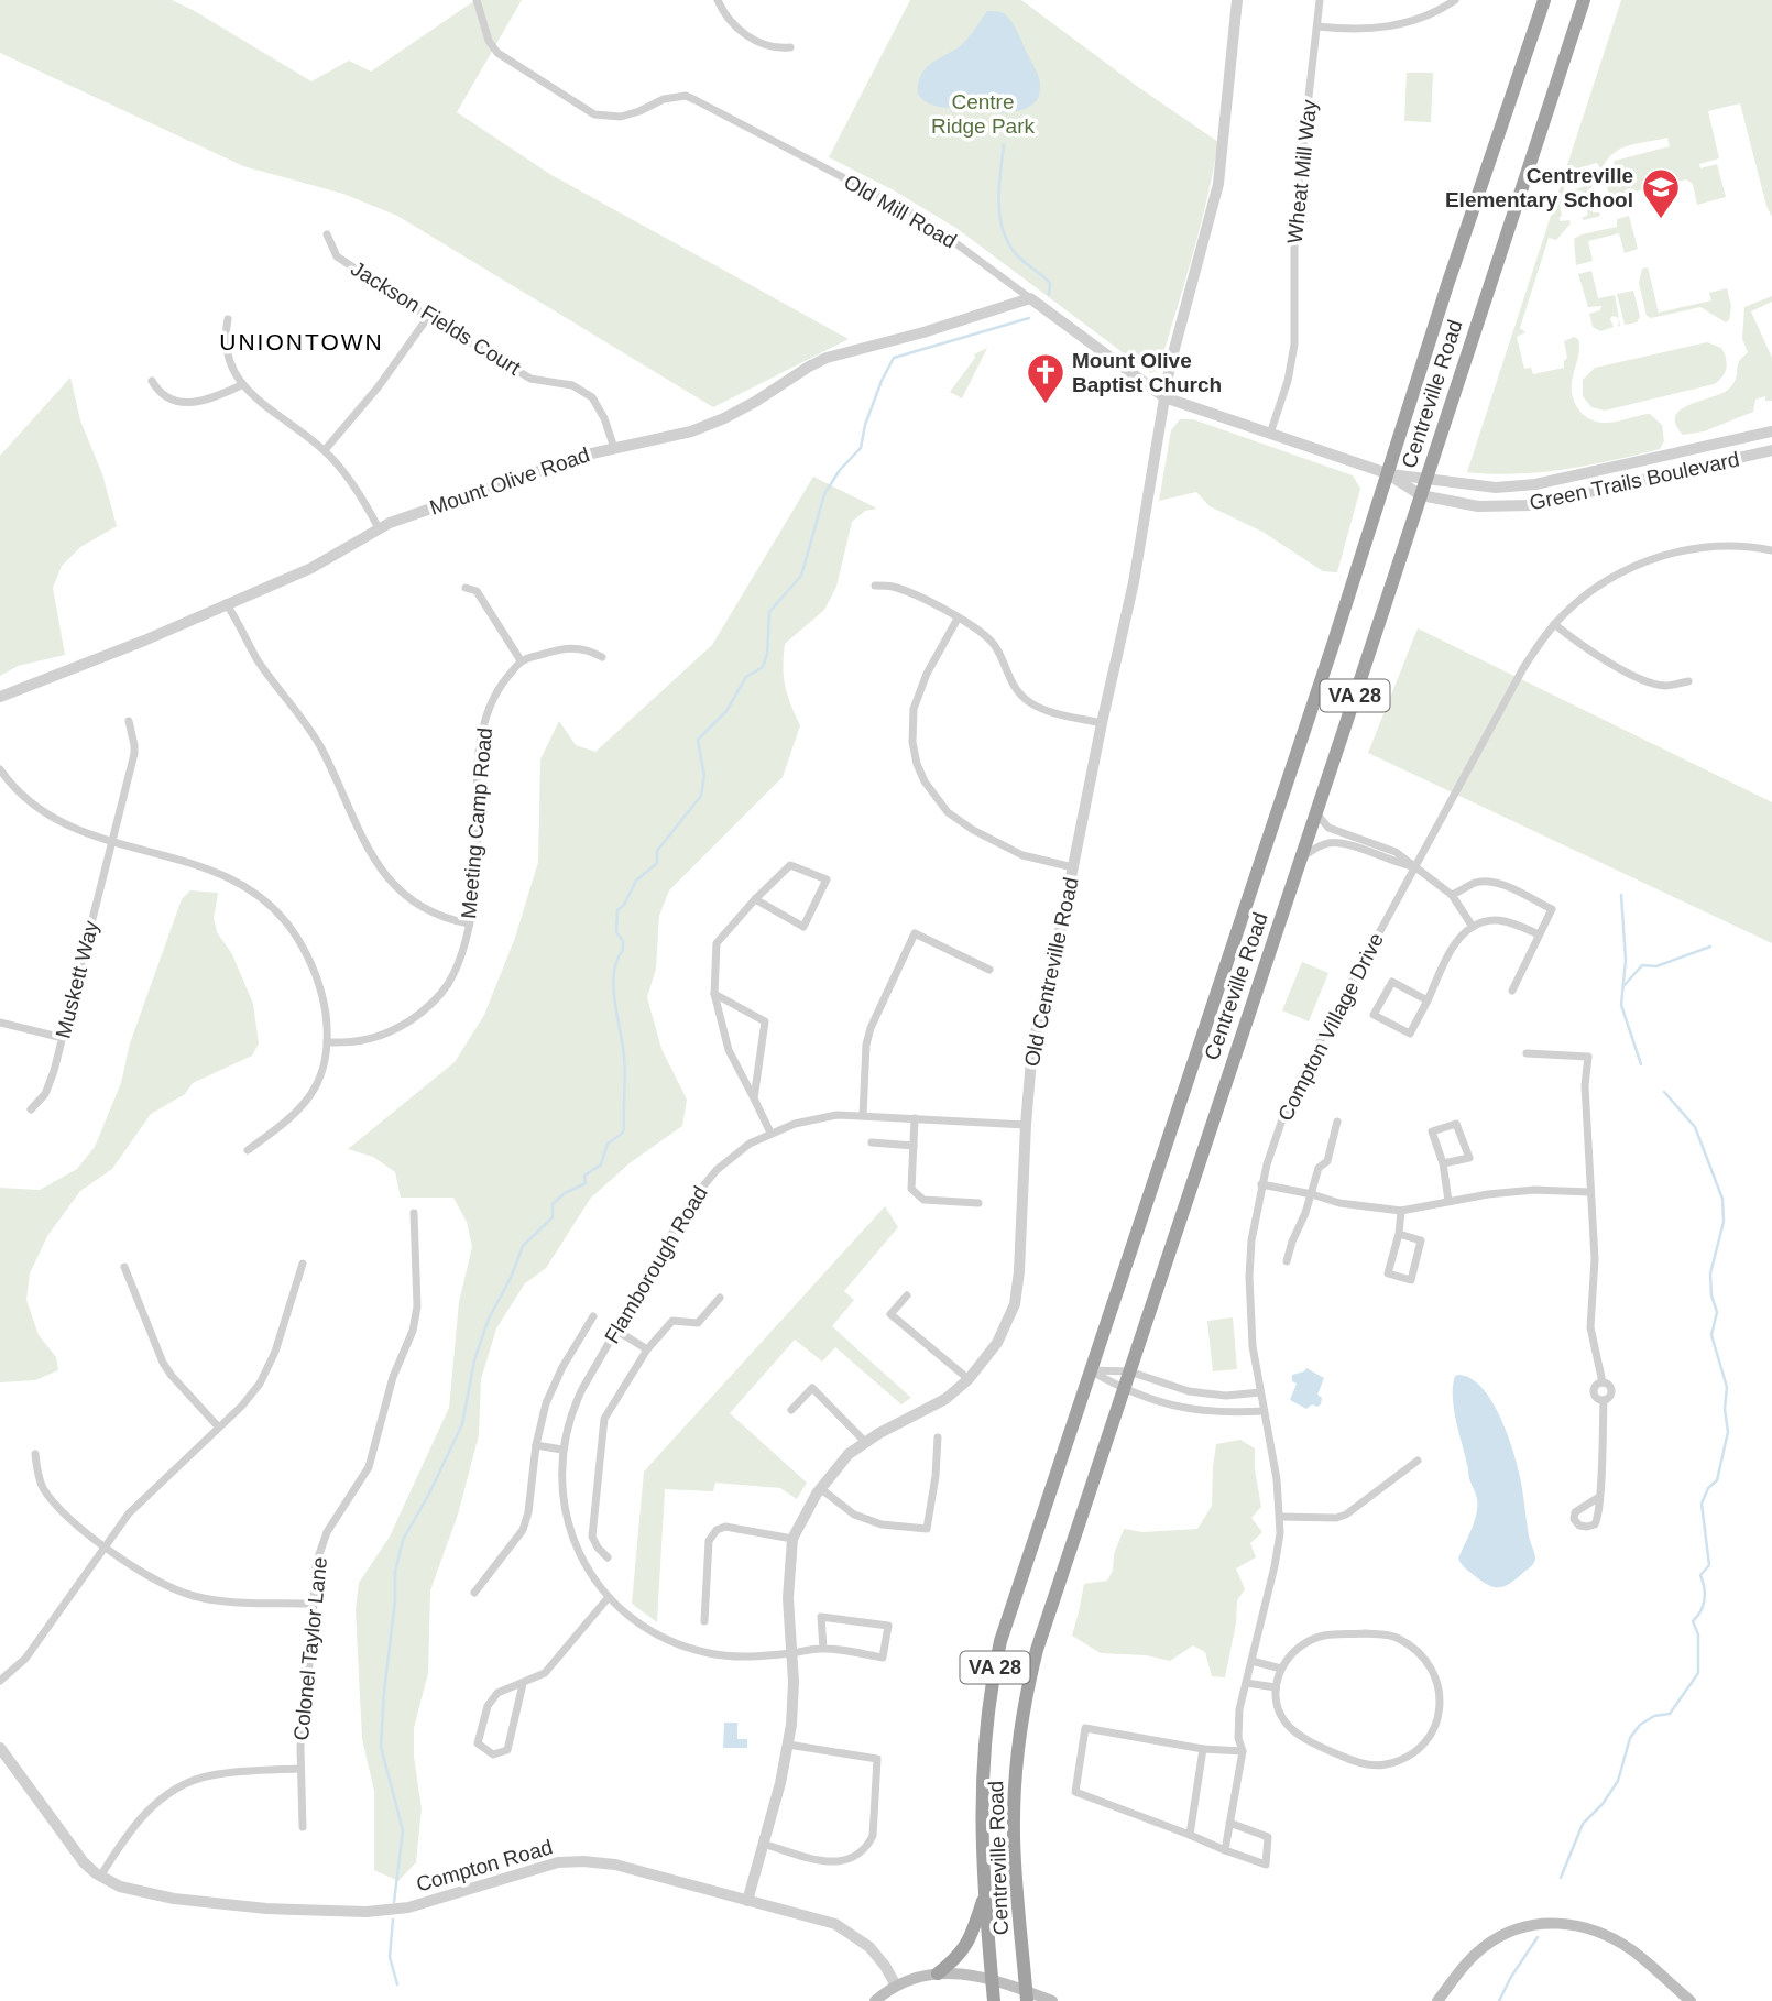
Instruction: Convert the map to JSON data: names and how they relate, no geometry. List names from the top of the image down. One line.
{"streets":{"highway":["Centreville Road","VA 28"],"street":["Wheat Mill Way","Old Mill Road","Jackson Fields Court","Mount Olive Road","Green Trails Boulevard","Meeting Camp Road","Old Centreville Road","Muskett Way","Compton Village Drive","Flamborough Road","Colonel Taylor Lane","Compton Road"]},"crossings":[["Wheat Mill Way","Old Mill Road"],["Old Mill Road","Centreville Road"],["Old Mill Road","Mount Olive Road"],["Old Mill Road","Green Trails Boulevard"],["Old Mill Road","Old Centreville Road"],["Jackson Fields Court","Mount Olive Road"],["Centreville Road","Green Trails Boulevard"],["Old Centreville Road","Flamborough Road"],["Old Centreville Road","Compton Road"]],"districts":["UNIONTOWN"],"parks":["Centre Ridge Park"],"places":{"school or university":["Centreville Elementary School"],"church":["Mount Olive Baptist Church"]}}
